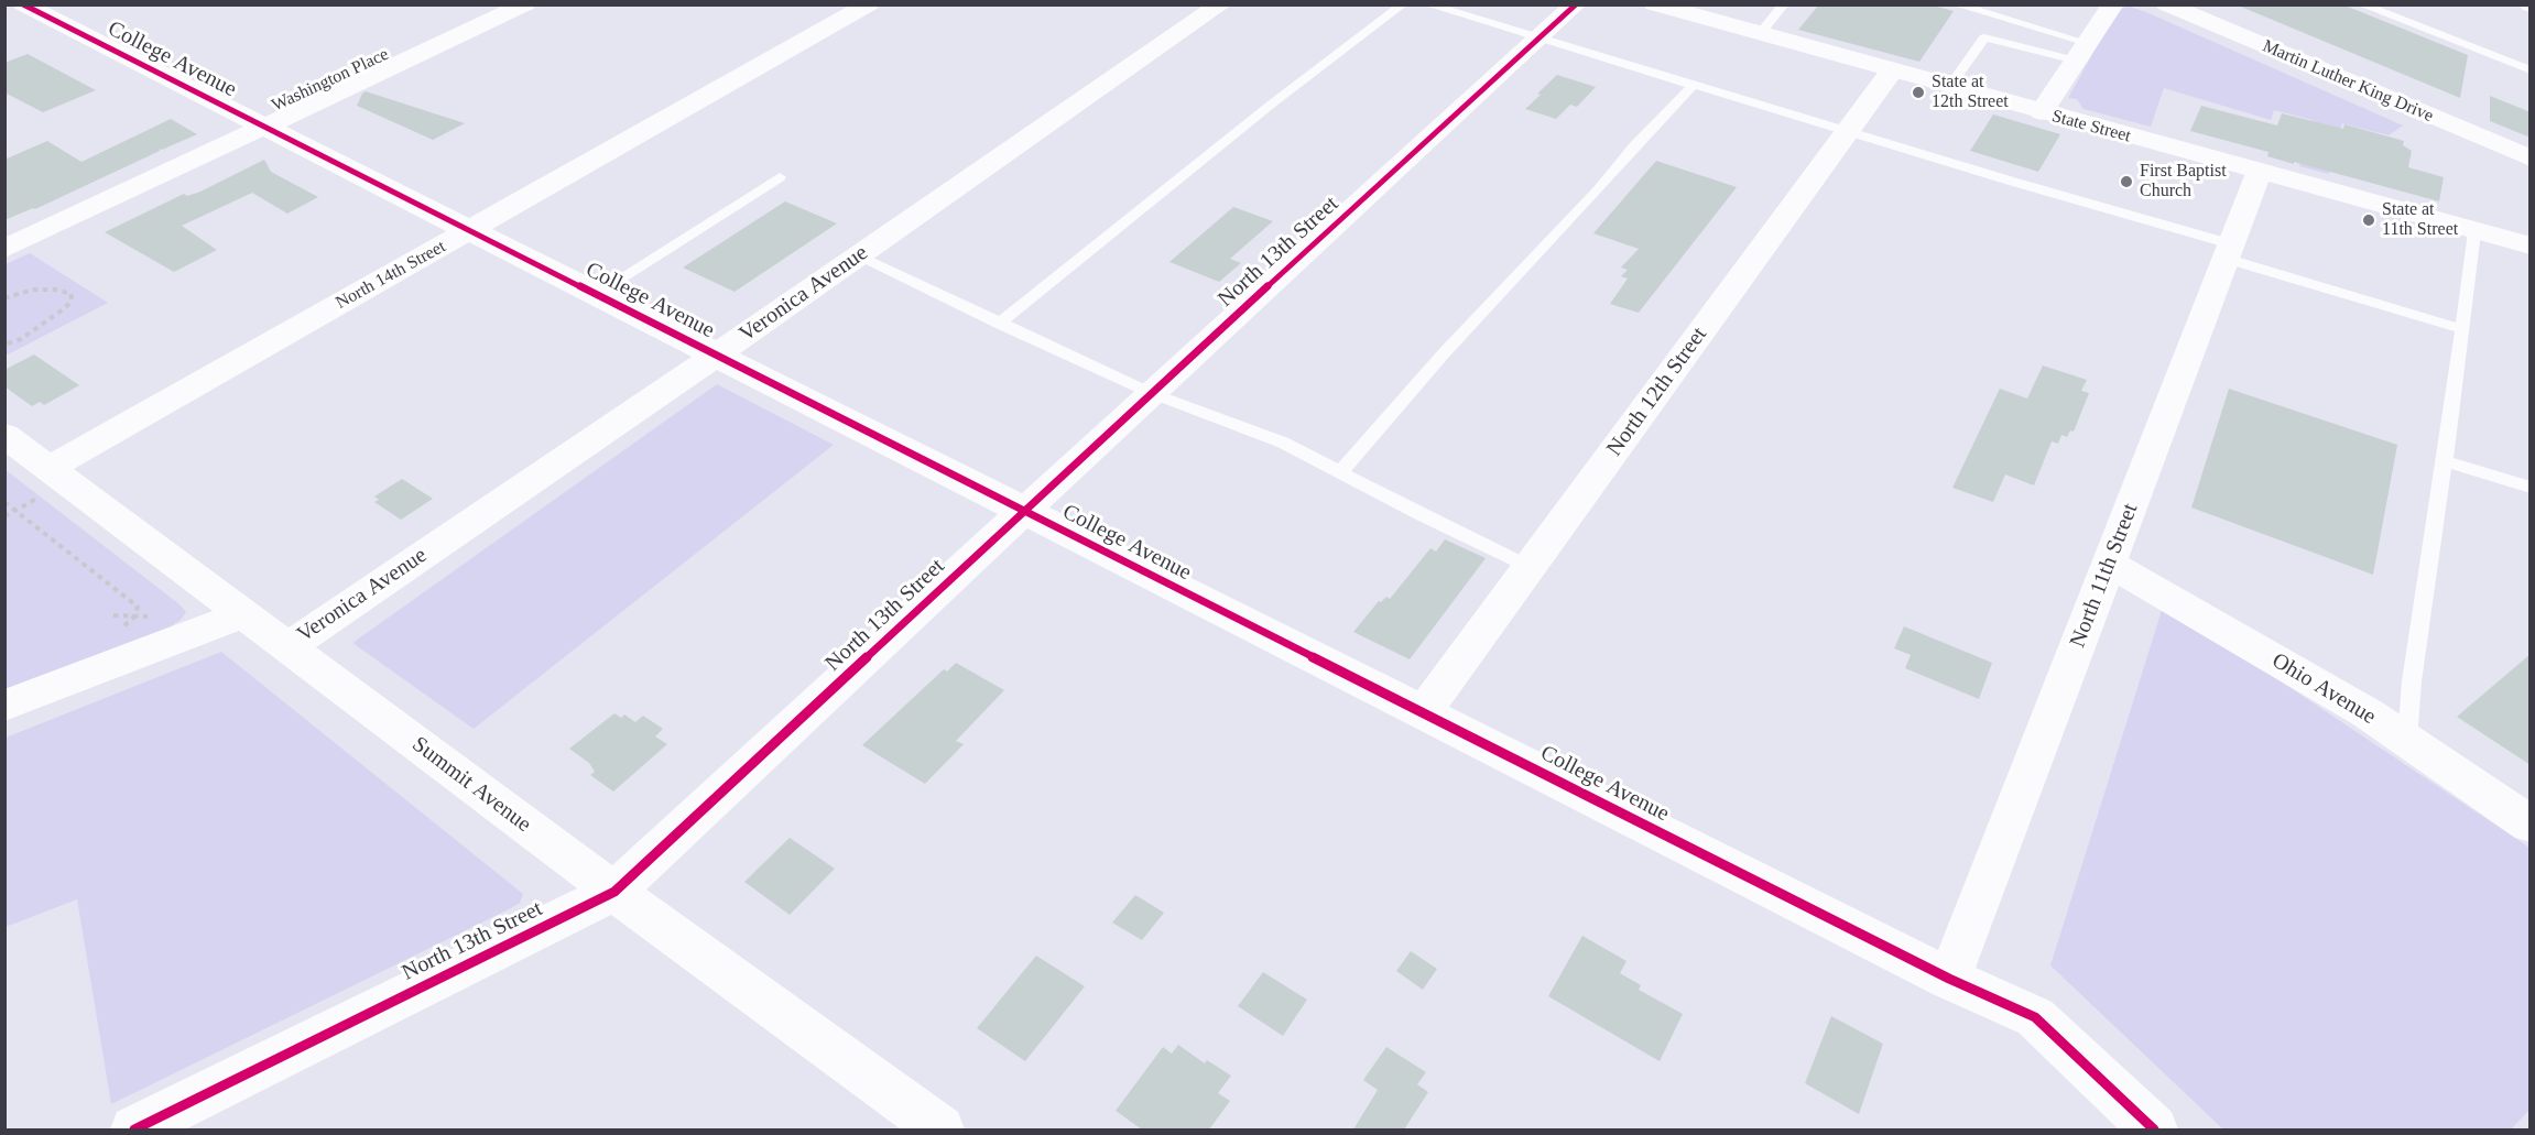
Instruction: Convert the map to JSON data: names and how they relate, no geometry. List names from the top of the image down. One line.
{"streets":{"street":["College Avenue","Washington Place","Martin Luther King Drive","State Street","North 13th Street","North 14th Street","Veronica Avenue","North 12th Street","North 11th Street","Ohio Avenue","Summit Avenue"]},"crossings":[["College Avenue","Washington Place"],["College Avenue","North 13th Street"],["College Avenue","North 14th Street"],["College Avenue","Veronica Avenue"],["College Avenue","North 12th Street"],["College Avenue","North 11th Street"],["State Street","North 12th Street"],["State Street","North 11th Street"],["North 13th Street","Summit Avenue"],["North 14th Street","Summit Avenue"],["Veronica Avenue","Summit Avenue"],["North 11th Street","Ohio Avenue"]],"places":["State at 12th Street","First Baptist Church","State at 11th Street"]}
